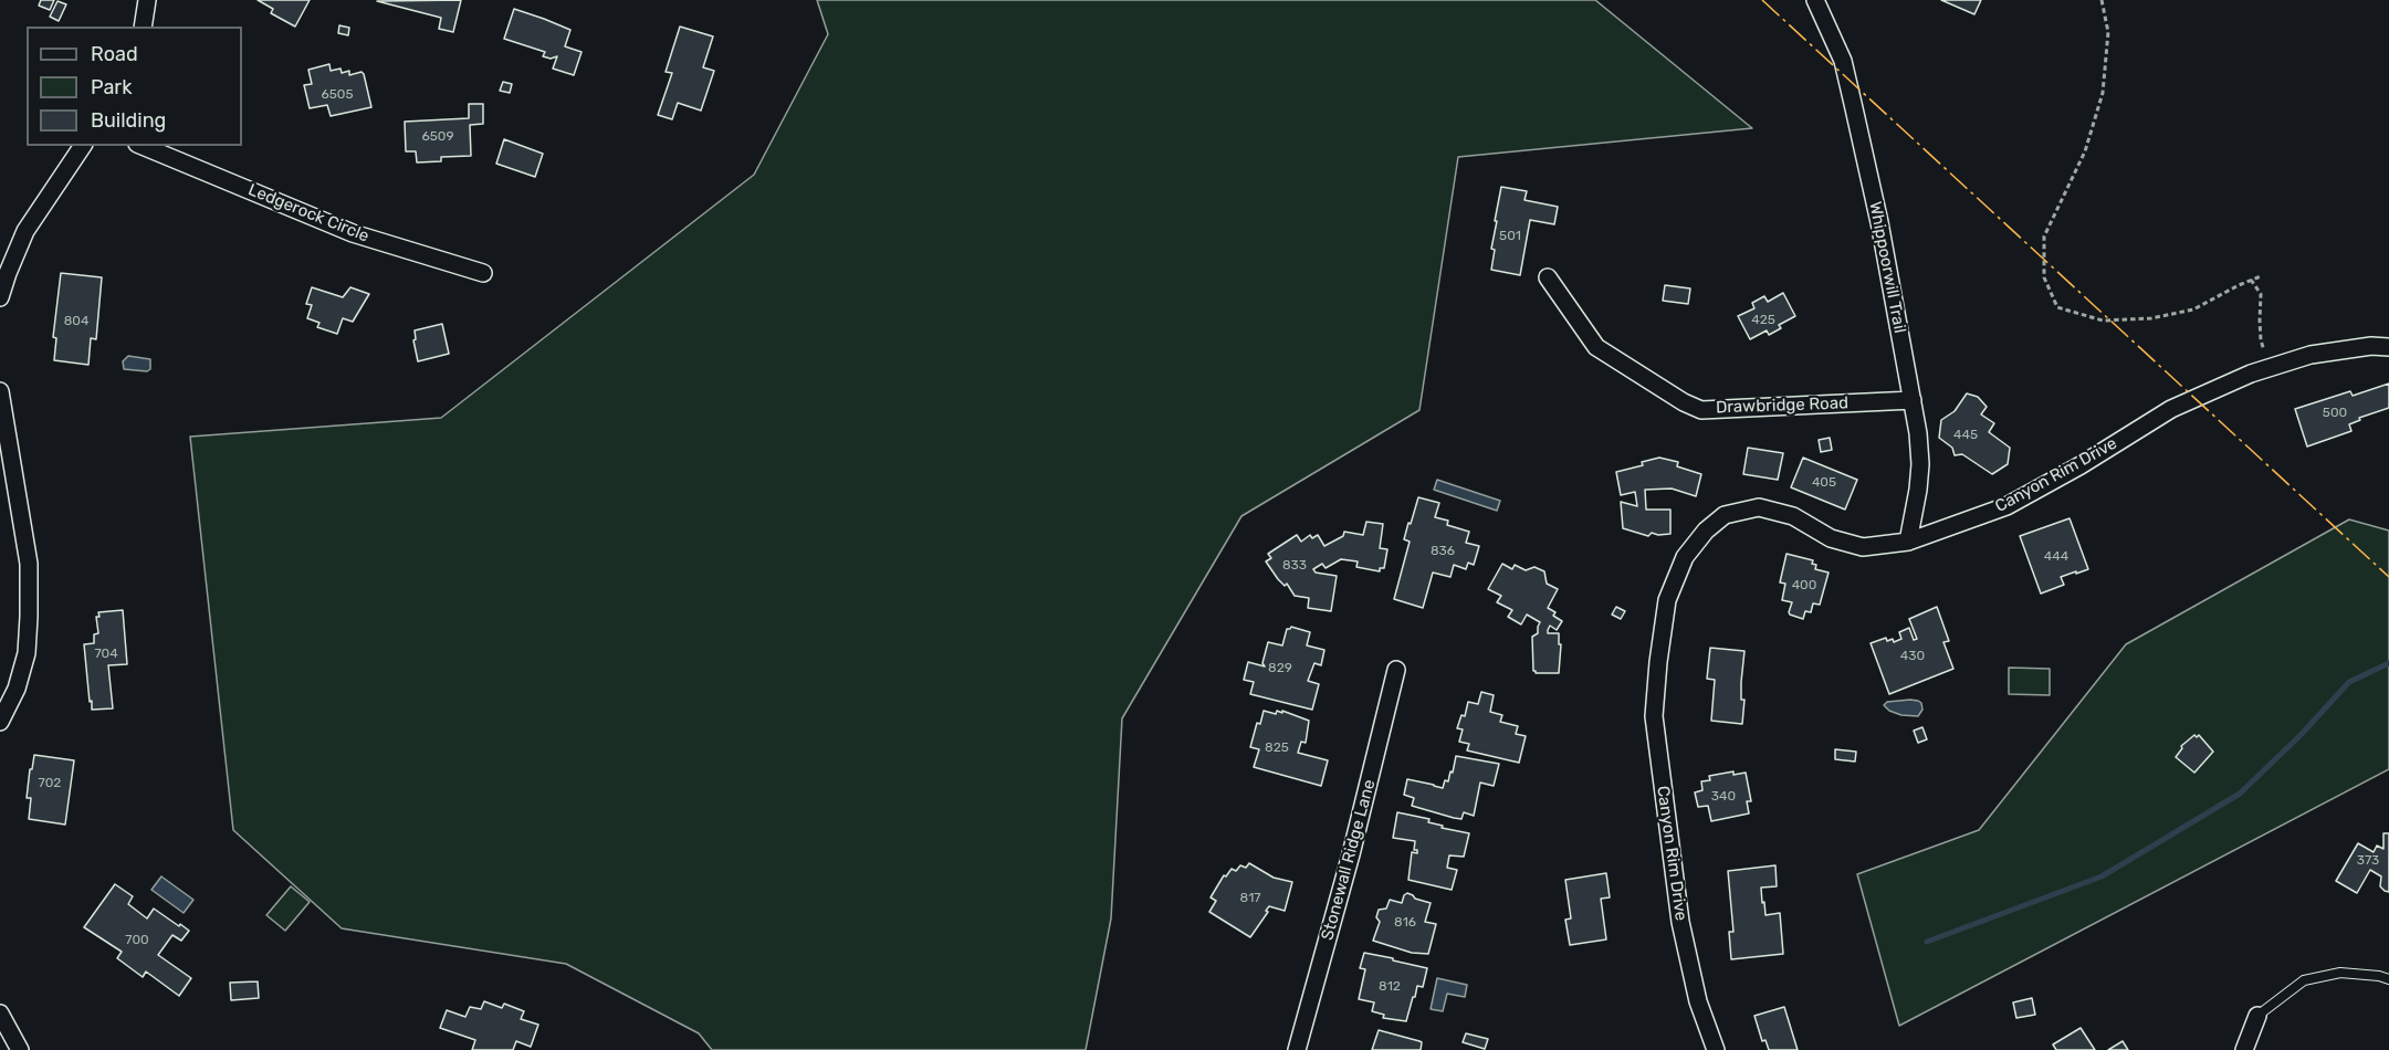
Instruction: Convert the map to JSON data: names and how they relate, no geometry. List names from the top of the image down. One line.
{"streets":{"street":["Ledgerock Circle","Whippoorwill Trail","Drawbridge Road","Canyon Rim Drive","Stonewall Ridge Lane"]},"crossings":[["Whippoorwill Trail","Drawbridge Road"],["Whippoorwill Trail","Canyon Rim Drive"]],"house_numbers":["6505","6509","501","425","804","500","445","405","836","444","833","400","704","430","829","825","702","340","373","817","816","700","812"],"legend":["Road","Park","Building"]}
